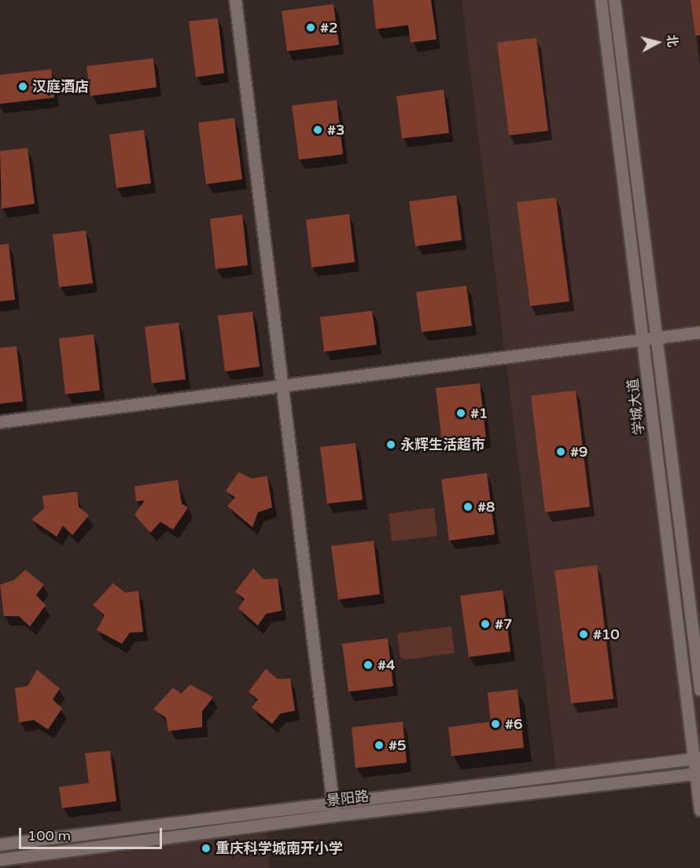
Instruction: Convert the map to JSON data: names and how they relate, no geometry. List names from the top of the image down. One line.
{"streets":{"main road":["学城大道","景阳路"]},"crossings":[["学城大道","景阳路"]],"places":["#2","汉庭酒店","#3","#1","永辉生活超市","#9","#8","#7","#10","#4","#6","#5","重庆科学城南开小学"],"scale_bar":"100 m","north":"right"}
